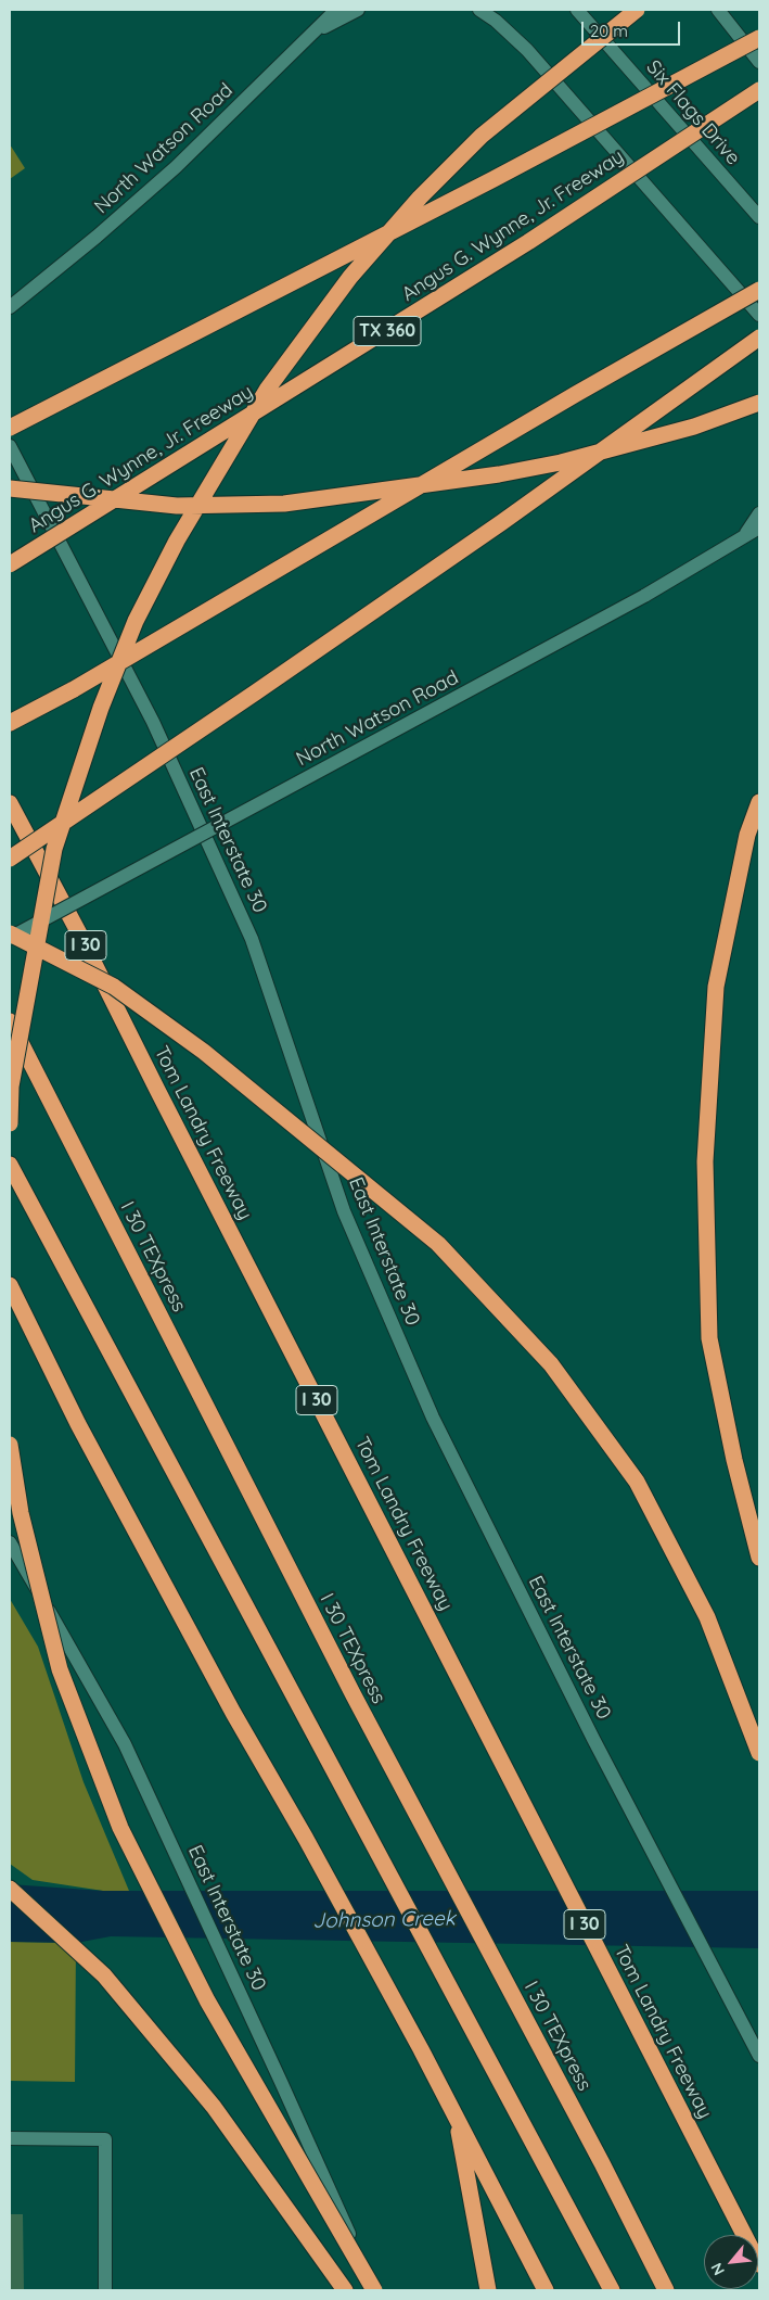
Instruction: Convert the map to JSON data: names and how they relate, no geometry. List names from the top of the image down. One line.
{"streets":{"highway":["Angus G. Wynne, Jr. Freeway","TX 360","I 30","Tom Landry Freeway","I 30 TEXpress"],"main road":["Six Flags Drive","North Watson Road","East Interstate 30"]},"water":["Johnson Creek"],"scale_bar":"20 m","north":"bottom left"}
